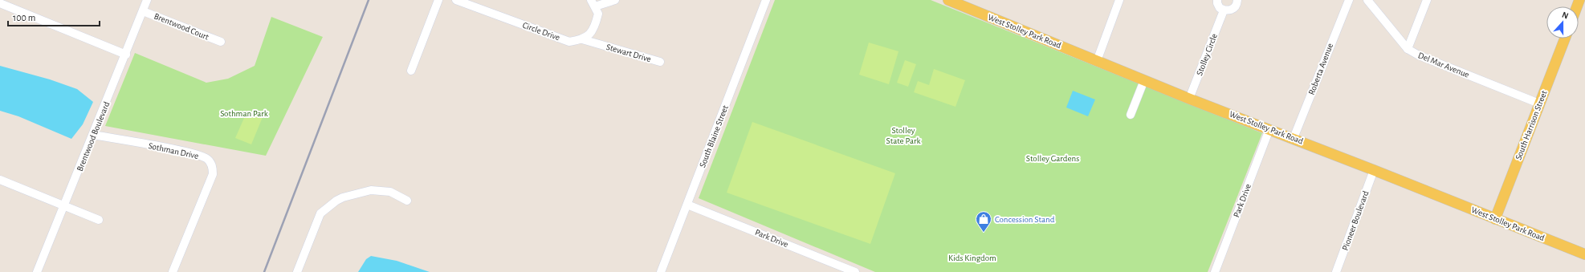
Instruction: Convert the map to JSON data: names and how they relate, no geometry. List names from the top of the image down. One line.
{"streets":{"main road":["West Stolley Park Road","South Harrison Street"],"street":["Brentwood Court","Circle Drive","Stewart Drive","Stolley Circle","Del Mar Avenue","Roberta Avenue","Brentwood Boulevard","South Blaine Street","Sothman Drive","Park Drive","Pioneer Boulevard"]},"crossings":[["Brentwood Court","Brentwood Boulevard"],["Circle Drive","Stewart Drive"],["West Stolley Park Road","Stolley Circle"],["West Stolley Park Road","Roberta Avenue"],["West Stolley Park Road","South Harrison Street"],["West Stolley Park Road","Park Drive"],["West Stolley Park Road","Pioneer Boulevard"],["Del Mar Avenue","South Harrison Street"],["Brentwood Boulevard","Sothman Drive"],["South Blaine Street","Park Drive"]],"parks":["Sothman Park","Stolley State Park","Stolley Gardens","Kids Kingdom"],"places":{"shop":["Concession Stand"]},"scale_bar":"100 m","north":"top"}
